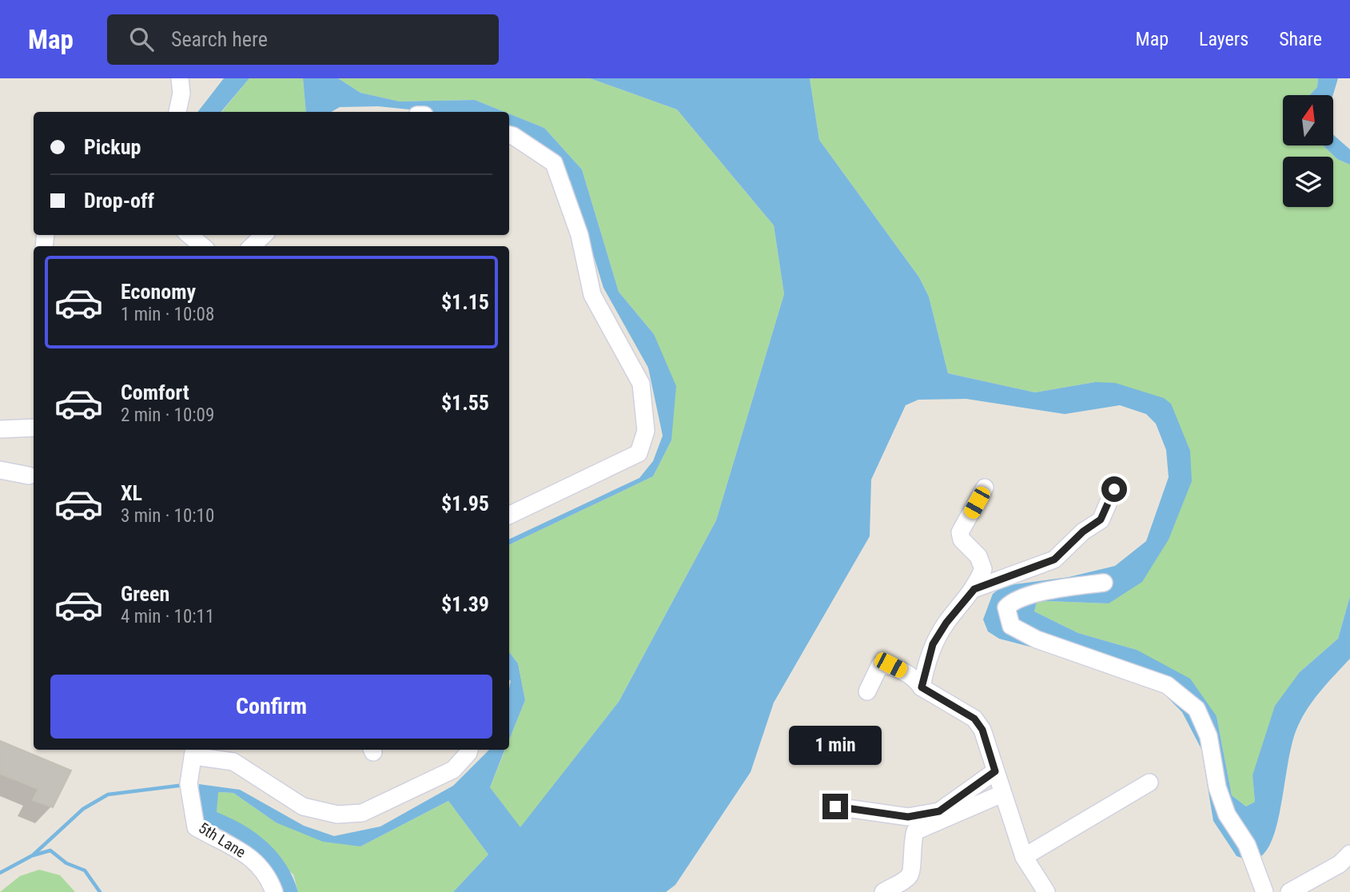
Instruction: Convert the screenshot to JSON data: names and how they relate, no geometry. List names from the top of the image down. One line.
{"streets":{"street":["5th Lane"]},"north":"top","page":{"header":"Map","search":"Search here","nav":["Map","Layers","Share"],"banner":["Pickup","Drop-off"],"list":[{"name":"Economy","note":"1 min · 10:08","value":"$1.15"},{"name":"Comfort","note":"2 min · 10:09","value":"$1.55"},{"name":"XL","note":"3 min · 10:10","value":"$1.95"},{"name":"Green","note":"4 min · 10:11","value":"$1.39"}],"buttons":"Confirm","bubble":"1 min"}}
